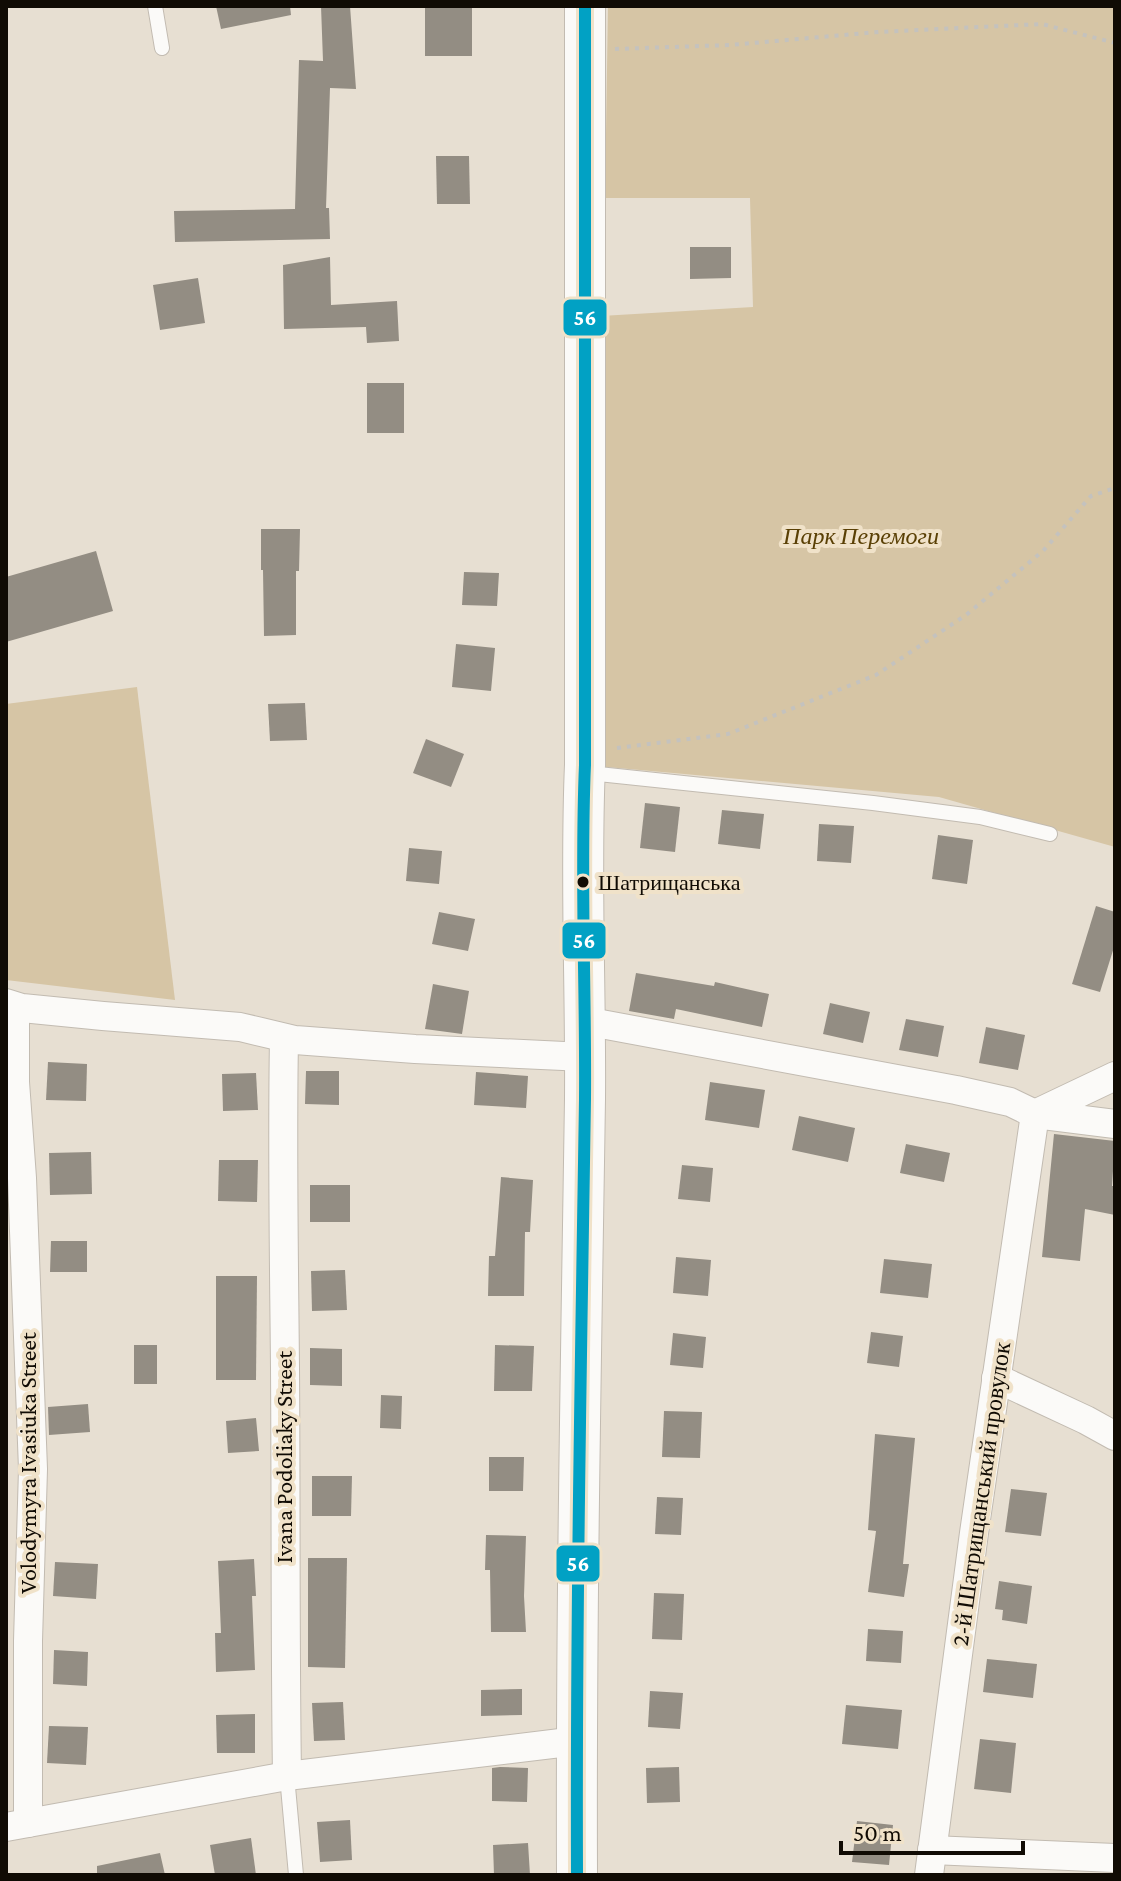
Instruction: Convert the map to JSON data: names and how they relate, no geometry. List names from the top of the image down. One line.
{"streets":{"street":["Ivana Podoliaky Street","Volodymyra Ivasiuka Street","2-й Шатрищанський провулок"]},"parks":["Парк Перемоги"],"places":["Шатрищанська"],"lines":["transit line 56"],"scale_bar":"50 m"}
